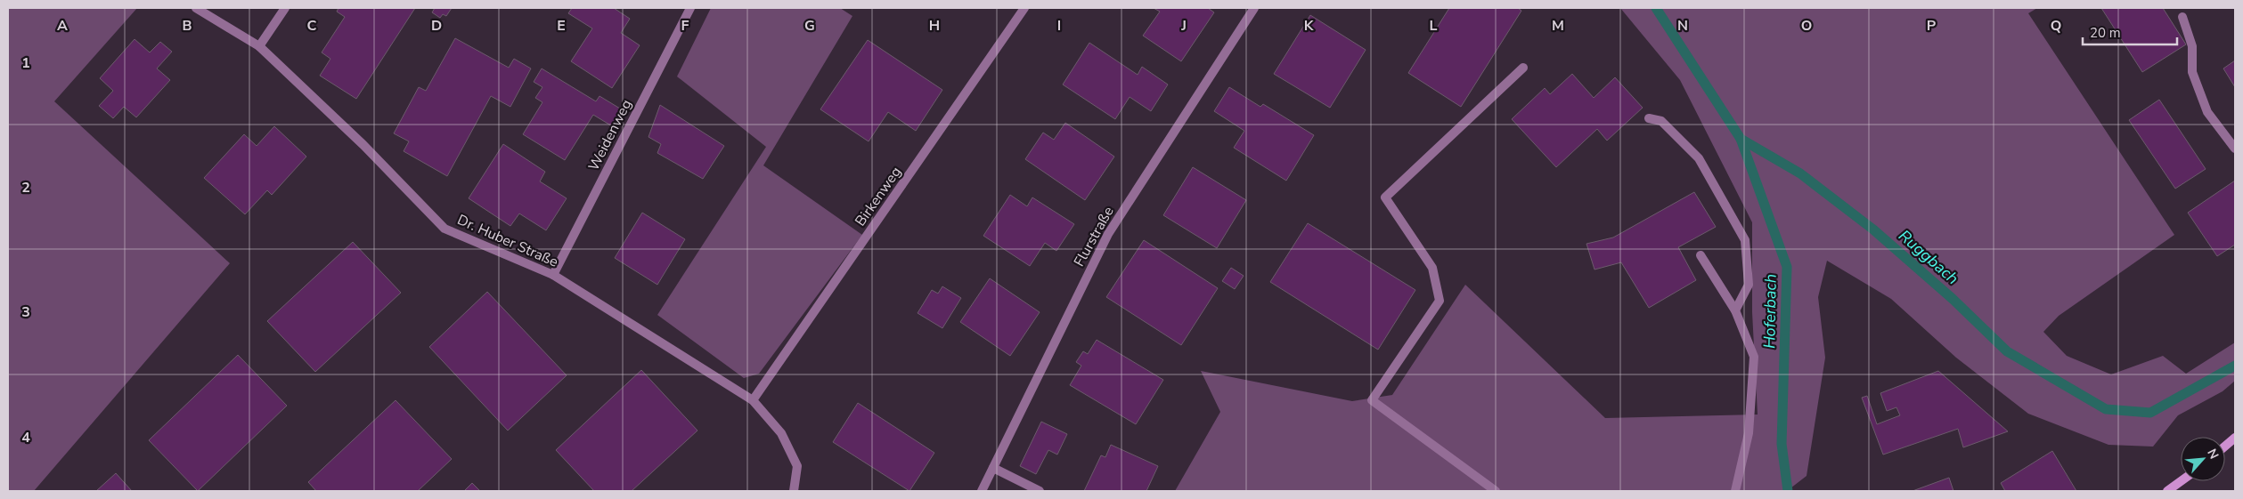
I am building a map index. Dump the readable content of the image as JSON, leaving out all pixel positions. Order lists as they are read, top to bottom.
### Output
{
  "streets": {
    "street": [
      "Weidenweg",
      "Birkenweg",
      "Flurstraße",
      "Dr. Huber Straße"
    ]
  },
  "crossings": [
    ["Weidenweg", "Dr. Huber Straße"],
    ["Birkenweg", "Dr. Huber Straße"]
  ],
  "water": ["Ruggbach", "Hoferbach"],
  "scale_bar": "20 m",
  "north": "top right",
  "grid": {
    "columns": [
      "A",
      "B",
      "C",
      "D",
      "E",
      "F",
      "G",
      "H",
      "I",
      "J",
      "K",
      "L",
      "M",
      "N",
      "O",
      "P",
      "Q"
    ],
    "rows": [
      "1",
      "2",
      "3",
      "4"
    ]
  }
}
